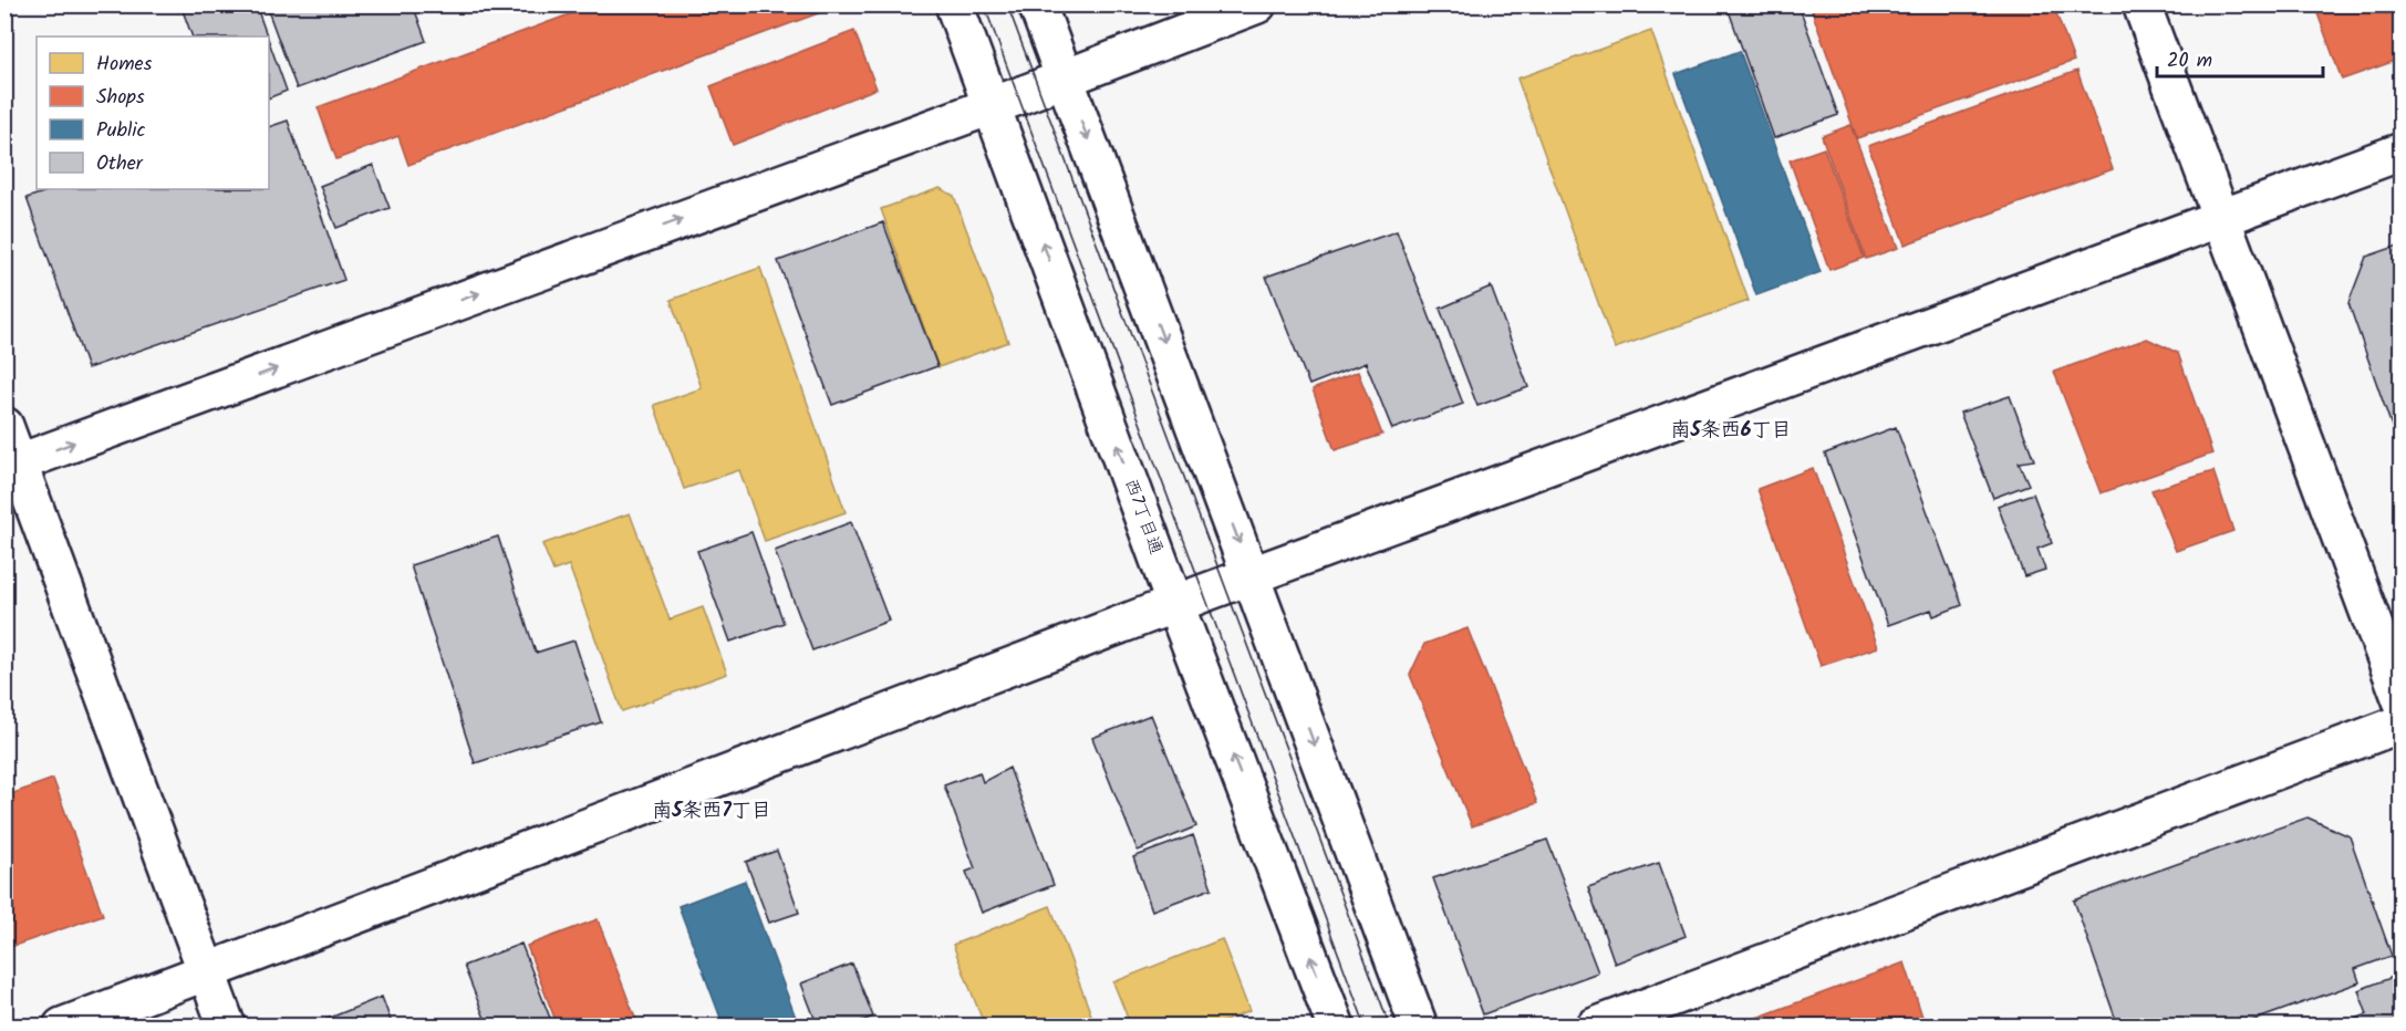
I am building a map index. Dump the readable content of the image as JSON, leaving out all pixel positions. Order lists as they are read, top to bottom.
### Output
{
  "streets": {
    "street": ["西7丁目通"]
  },
  "districts": ["南5条西6丁目", "南5条西7丁目"],
  "legend": [
    "Homes",
    "Shops",
    "Public",
    "Other"
  ],
  "scale_bar": "20 m"
}
